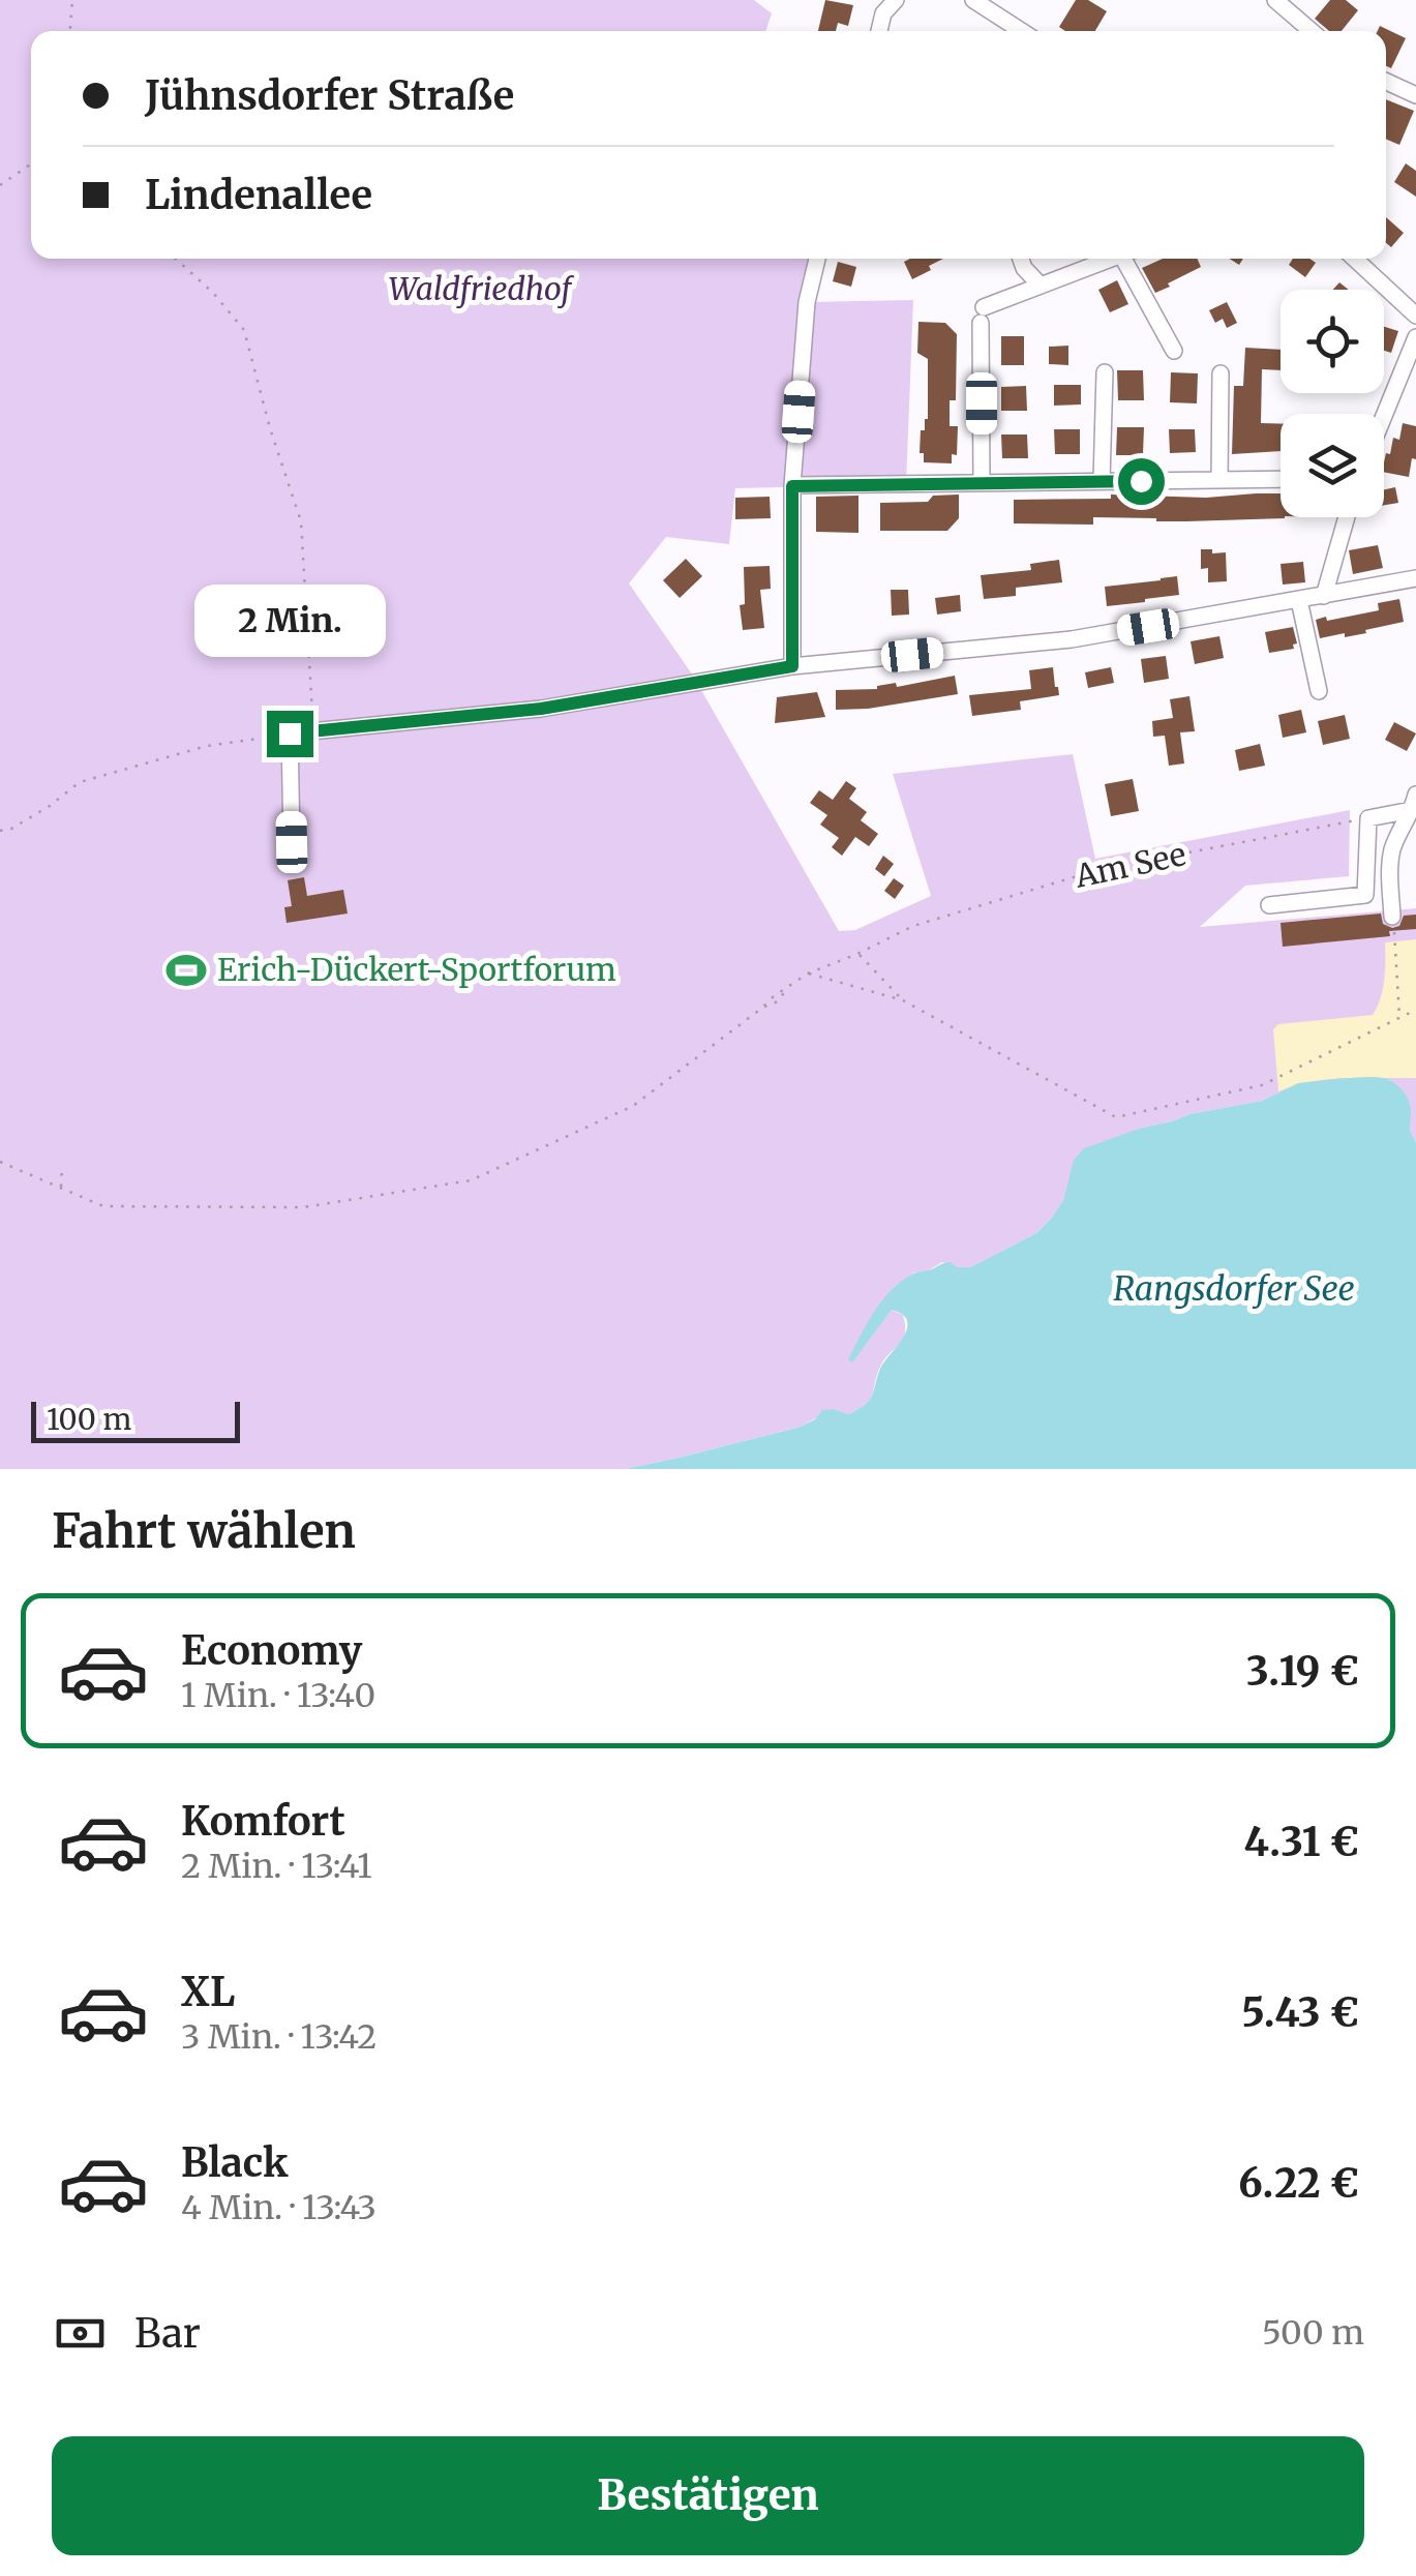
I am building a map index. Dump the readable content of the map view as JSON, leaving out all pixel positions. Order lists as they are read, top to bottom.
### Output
{
  "streets": {
    "path": ["Am See"]
  },
  "water": ["Rangsdorfer See"],
  "parks": ["Waldfriedhof"],
  "places": {
    "sports": ["Erich-Dückert-Sportforum"]
  },
  "scale_bar": "100 m",
  "page": {
    "banner": ["Jühnsdorfer Straße", "Lindenallee"],
    "bubble": "2 Min.",
    "scale": "100 m",
    "heading": "Fahrt wählen",
    "list": [
      {
        "name": "Economy",
        "note": "1 Min. · 13:40",
        "value": "3.19 €"
      },
      {
        "name": "Komfort",
        "note": "2 Min. · 13:41",
        "value": "4.31 €"
      },
      {
        "name": "XL",
        "note": "3 Min. · 13:42",
        "value": "5.43 €"
      },
      {
        "name": "Black",
        "note": "4 Min. · 13:43",
        "value": "6.22 €"
      }
    ],
    "pay": ["Bar", "500 m"],
    "buttons": "Bestätigen"
  }
}
